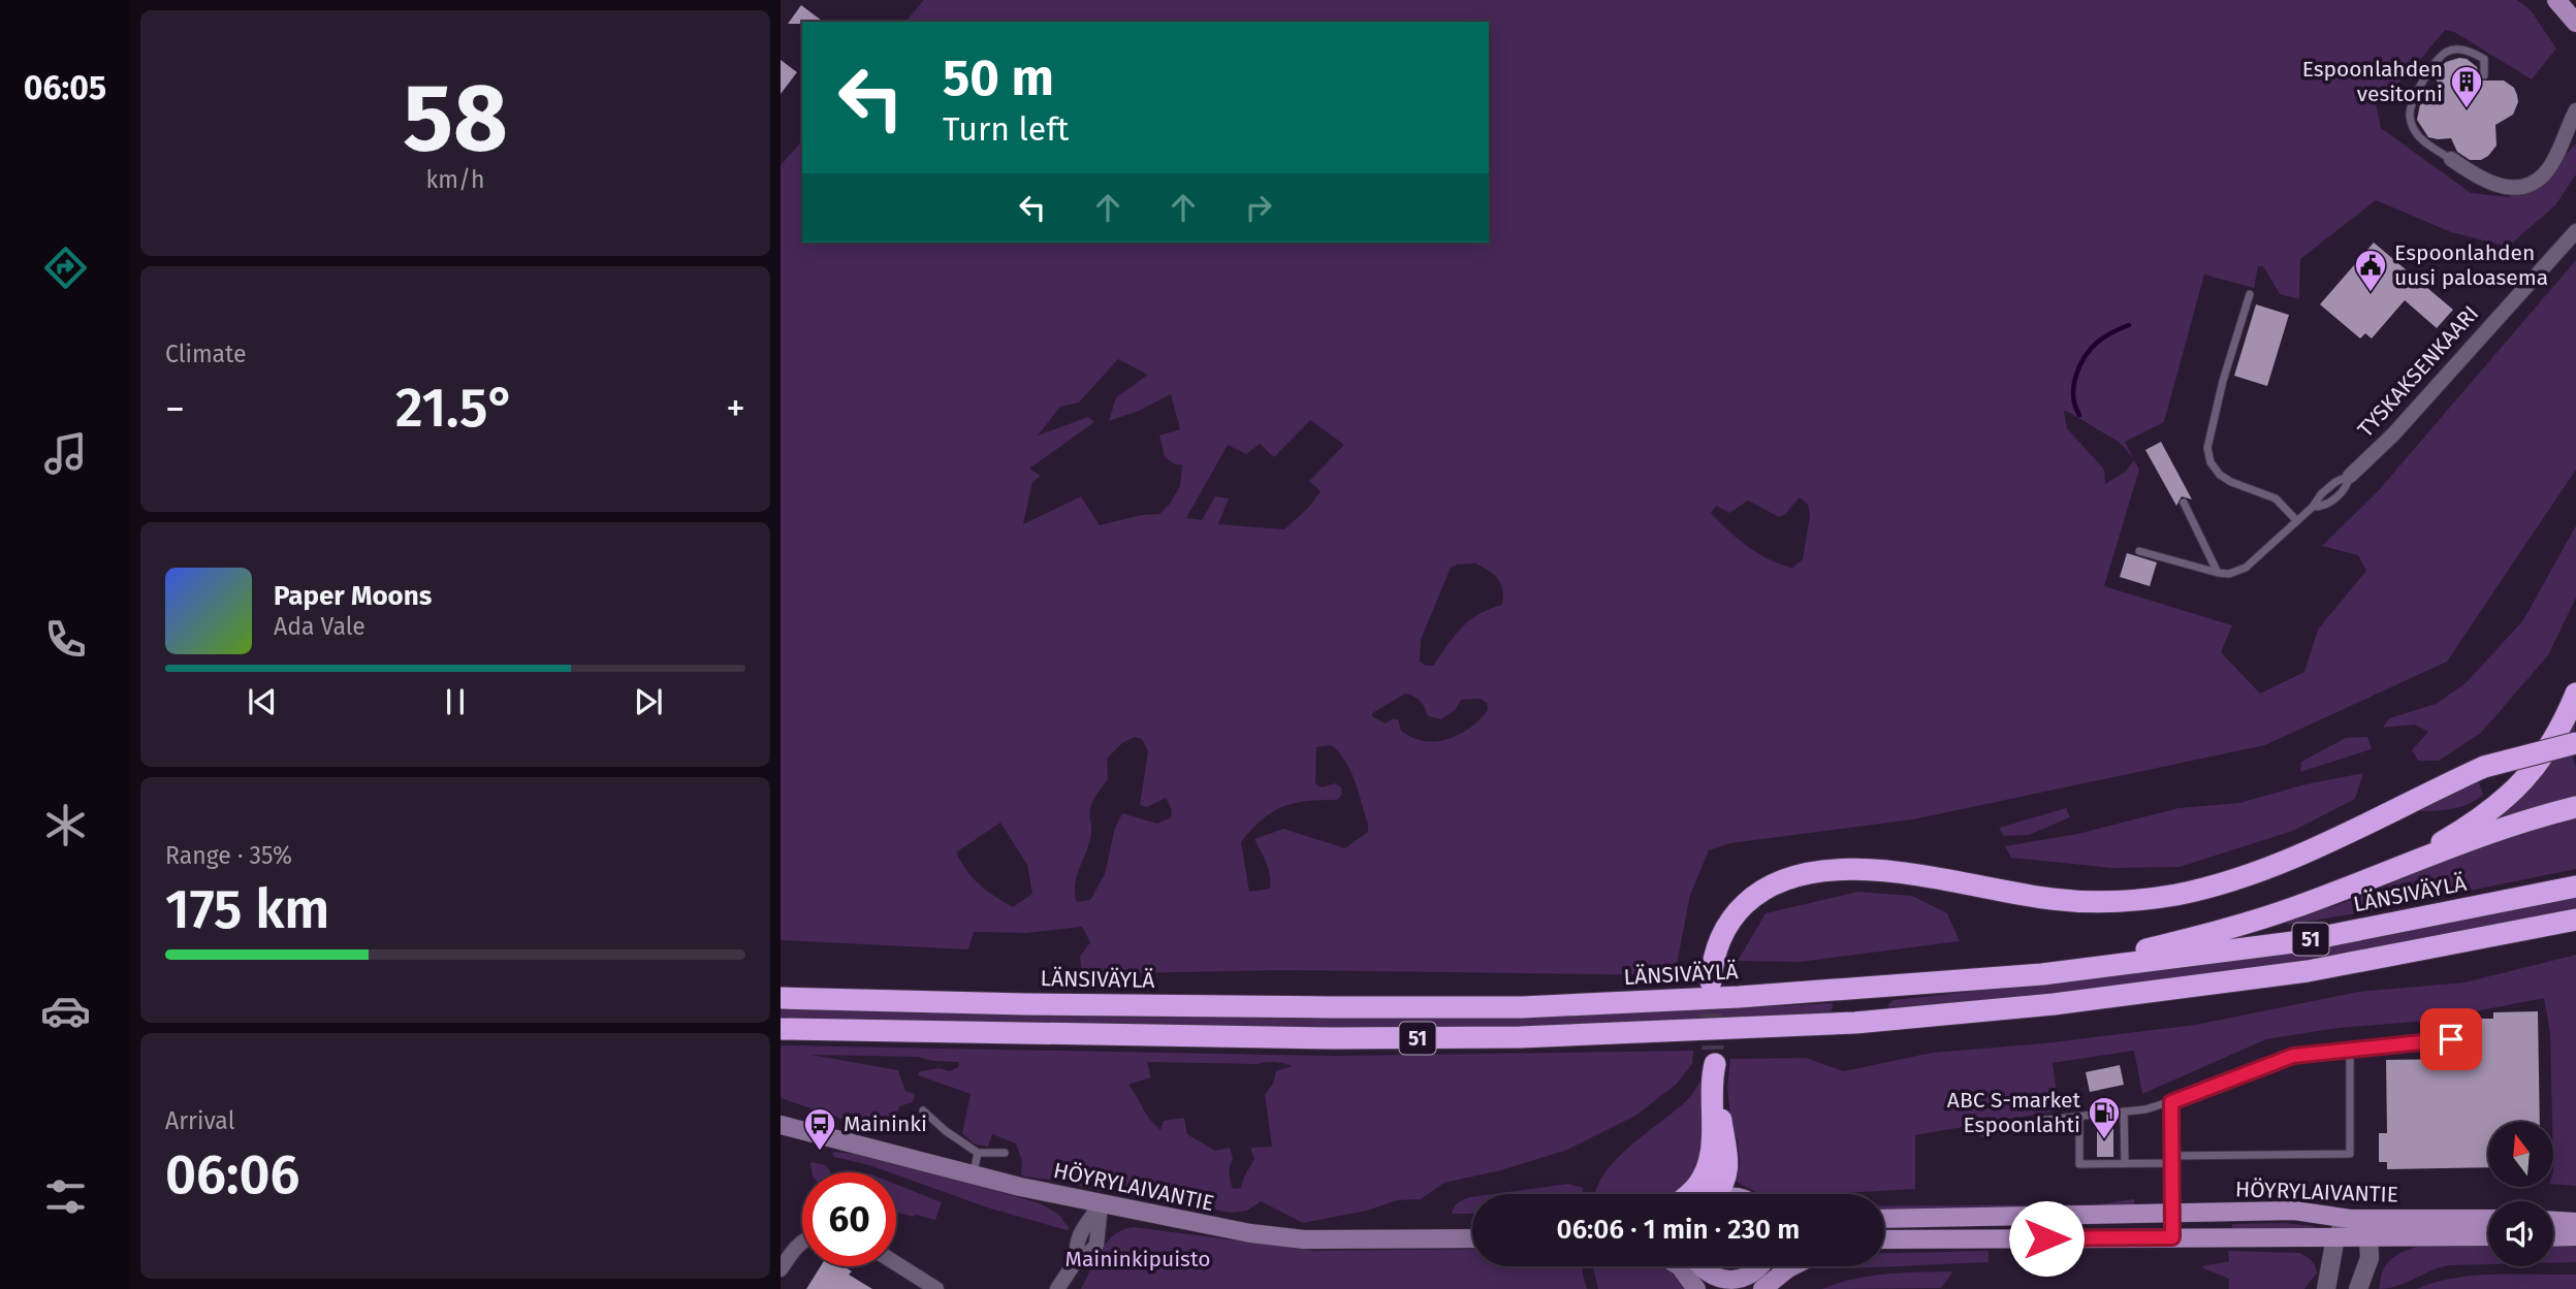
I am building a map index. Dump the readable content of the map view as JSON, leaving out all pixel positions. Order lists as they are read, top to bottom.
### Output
{
  "streets": {
    "highway": ["LÄNSIVÄYLÄ", "51"],
    "main road": ["HÖYRYLAIVANTIE"],
    "street": ["TYSKAKSENKAARI"]
  },
  "parks": ["Maininkipuisto"],
  "places": {
    "building": ["Espoonlahden vesitorni"],
    "public building": ["Espoonlahden uusi paloasema"],
    "fuel station": ["ABC S-market Espoonlahti"],
    "bus stop": ["Maininki"]
  },
  "north": "top",
  "page": {
    "tabs": "06:05",
    "tile": [
      ["58", "km/h"],
      "Climate",
      ["Range · 35%", "175 km"],
      ["Arrival", "06:06"]
    ],
    "turn": ["50 m", "Turn left"],
    "heat": ["−", "21.5°", "+"],
    "song": ["Paper Moons", "Ada Vale"],
    "limit": "60",
    "trip": "06:06 · 1 min · 230 m"
  }
}
